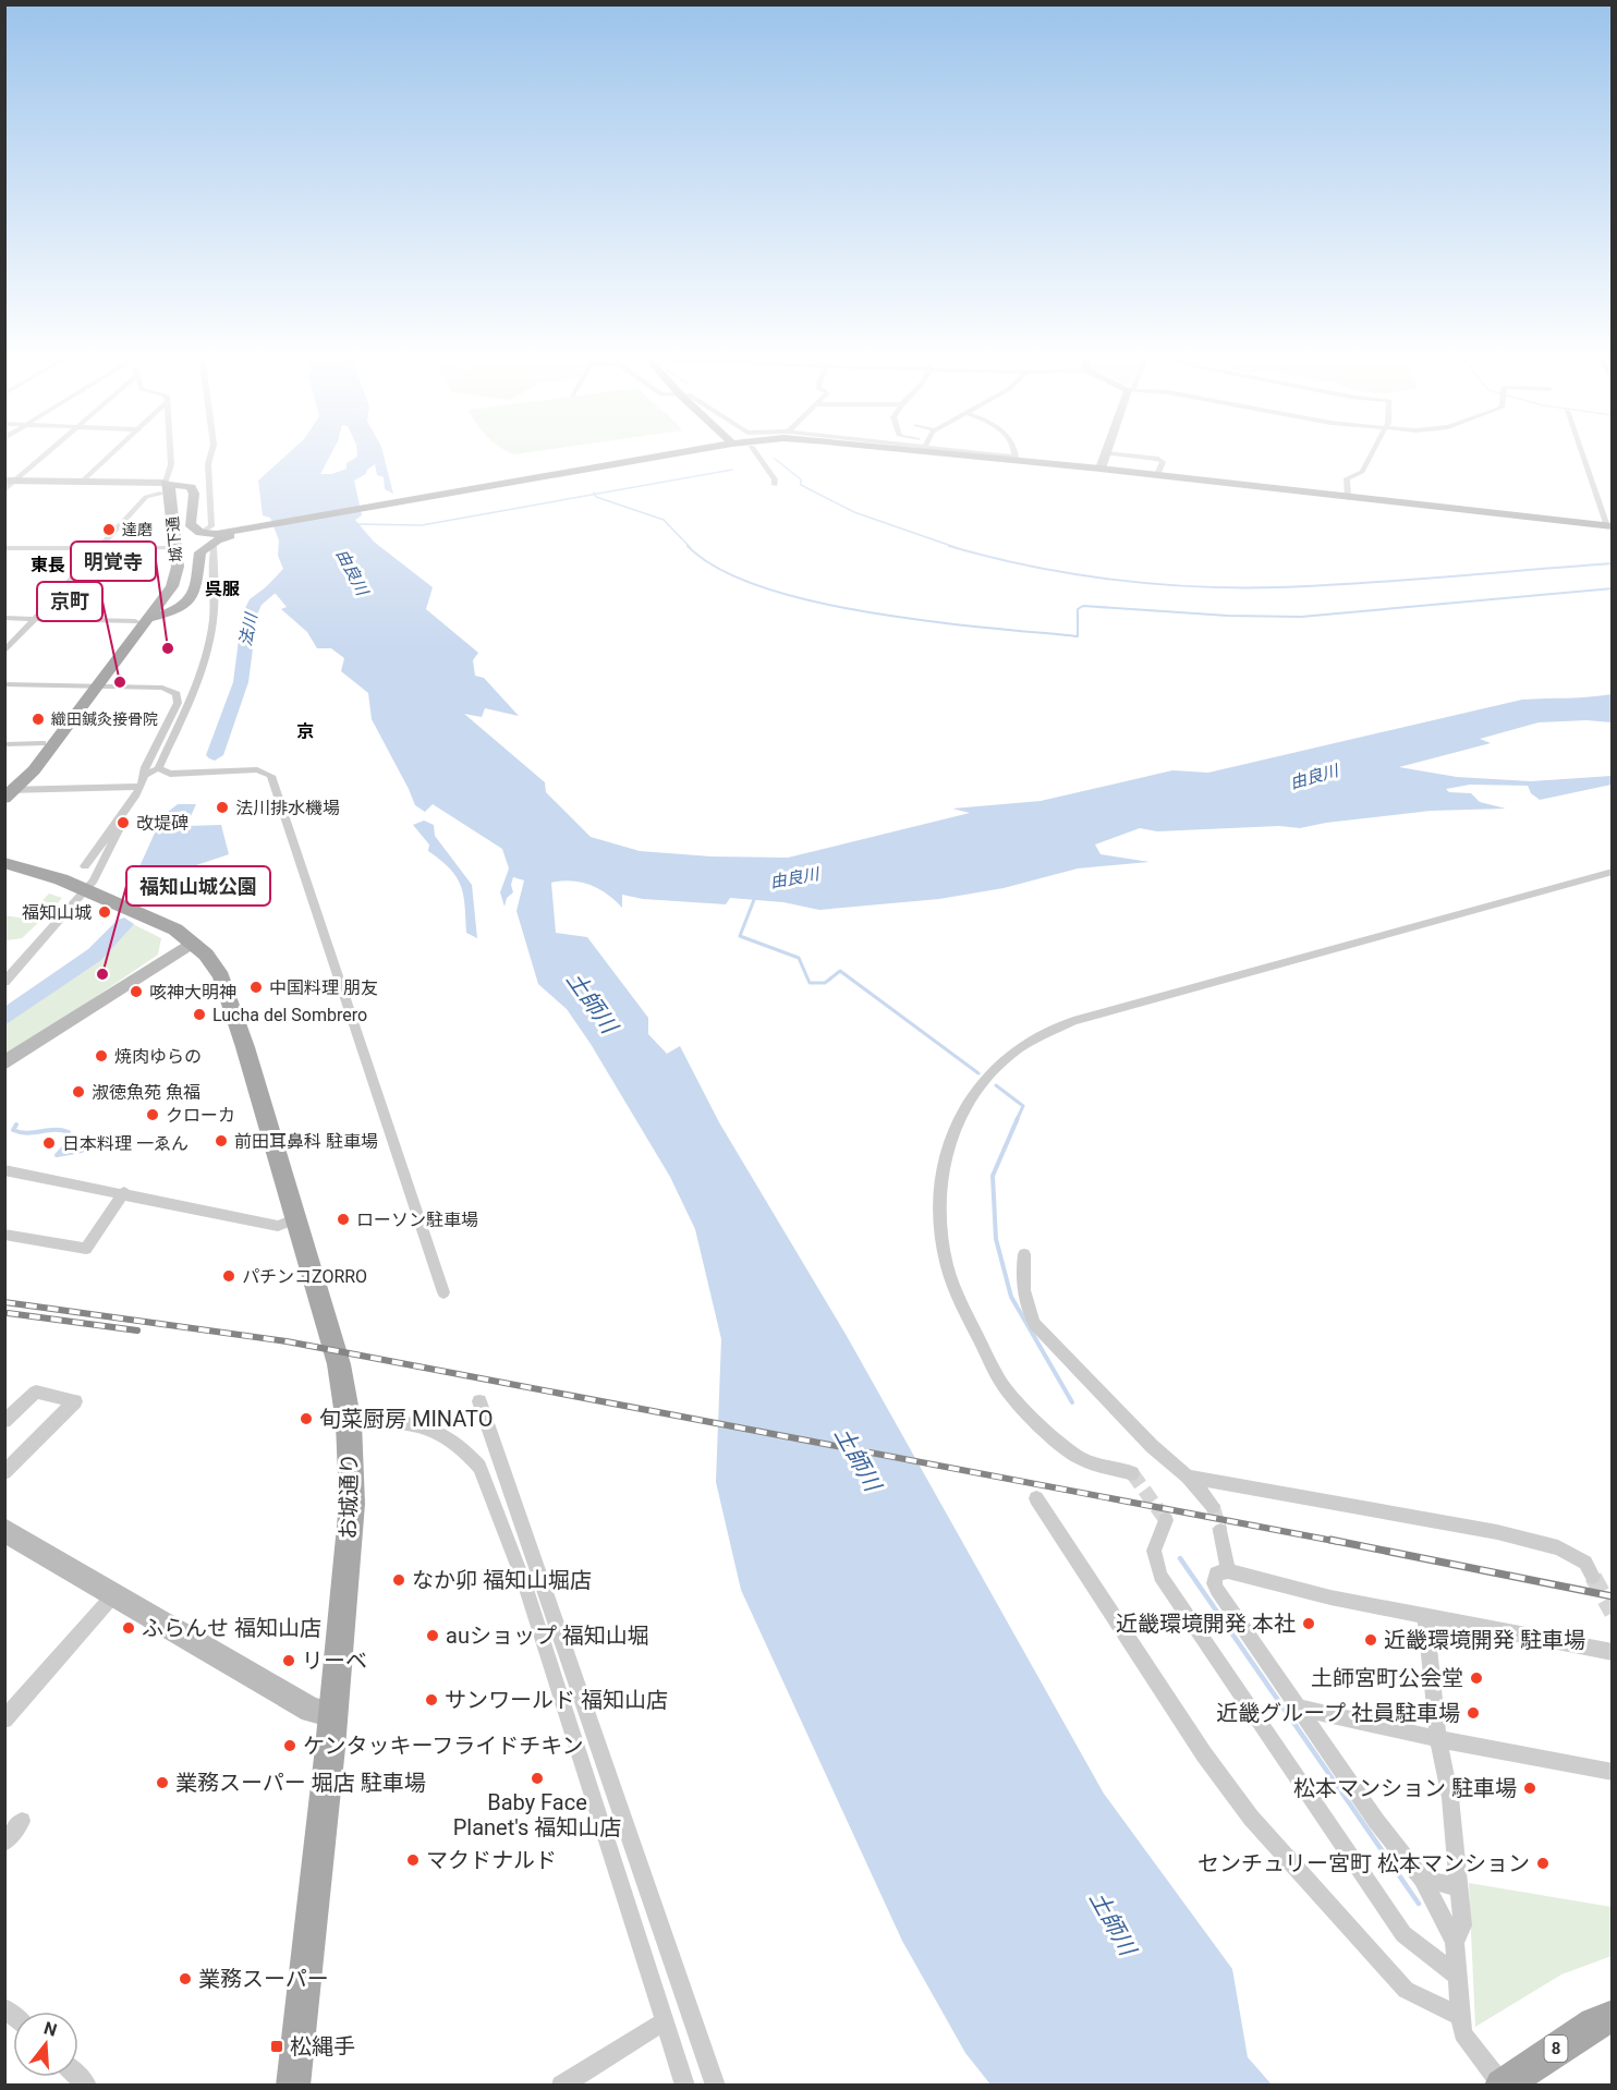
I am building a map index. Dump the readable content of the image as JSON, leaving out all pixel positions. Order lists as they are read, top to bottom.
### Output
{
  "streets": {
    "main road": ["城下通", "お城通り", "8"]
  },
  "districts": ["東長", "呉服", "京"],
  "water": ["由良川", "法川", "土師川"],
  "places": {
    "other": [
      "達磨",
      "明覚寺",
      "京町",
      "織田鍼灸接骨院",
      "法川排水機場",
      "改堤碑",
      "福知山城",
      "福知山城公園",
      "中国料理 朋友",
      "咳神大明神",
      "Lucha del Sombrero",
      "焼肉ゆらの",
      "淑徳魚苑 魚福",
      "クローカ",
      "前田耳鼻科 駐車場",
      "日本料理 一ゑん",
      "ローソン駐車場",
      "パチンコZORRO",
      "旬菜厨房 MINATO",
      "なか卯 福知山堀店",
      "近畿環境開発 本社",
      "ふらんせ 福知山店",
      "auショップ 福知山堀",
      "近畿環境開発 駐車場",
      "リーベ",
      "土師宮町公会堂",
      "サンワールド 福知山店",
      "近畿グループ 社員駐車場",
      "ケンタッキーフライドチキン",
      "Baby Face Planet's 福知山店",
      "業務スーパー 堀店 駐車場",
      "松本マンション 駐車場",
      "マクドナルド",
      "センチュリー宮町 松本マンション",
      "業務スーパー"
    ],
    "transit": ["松縄手"]
  },
  "north": "top"
}
